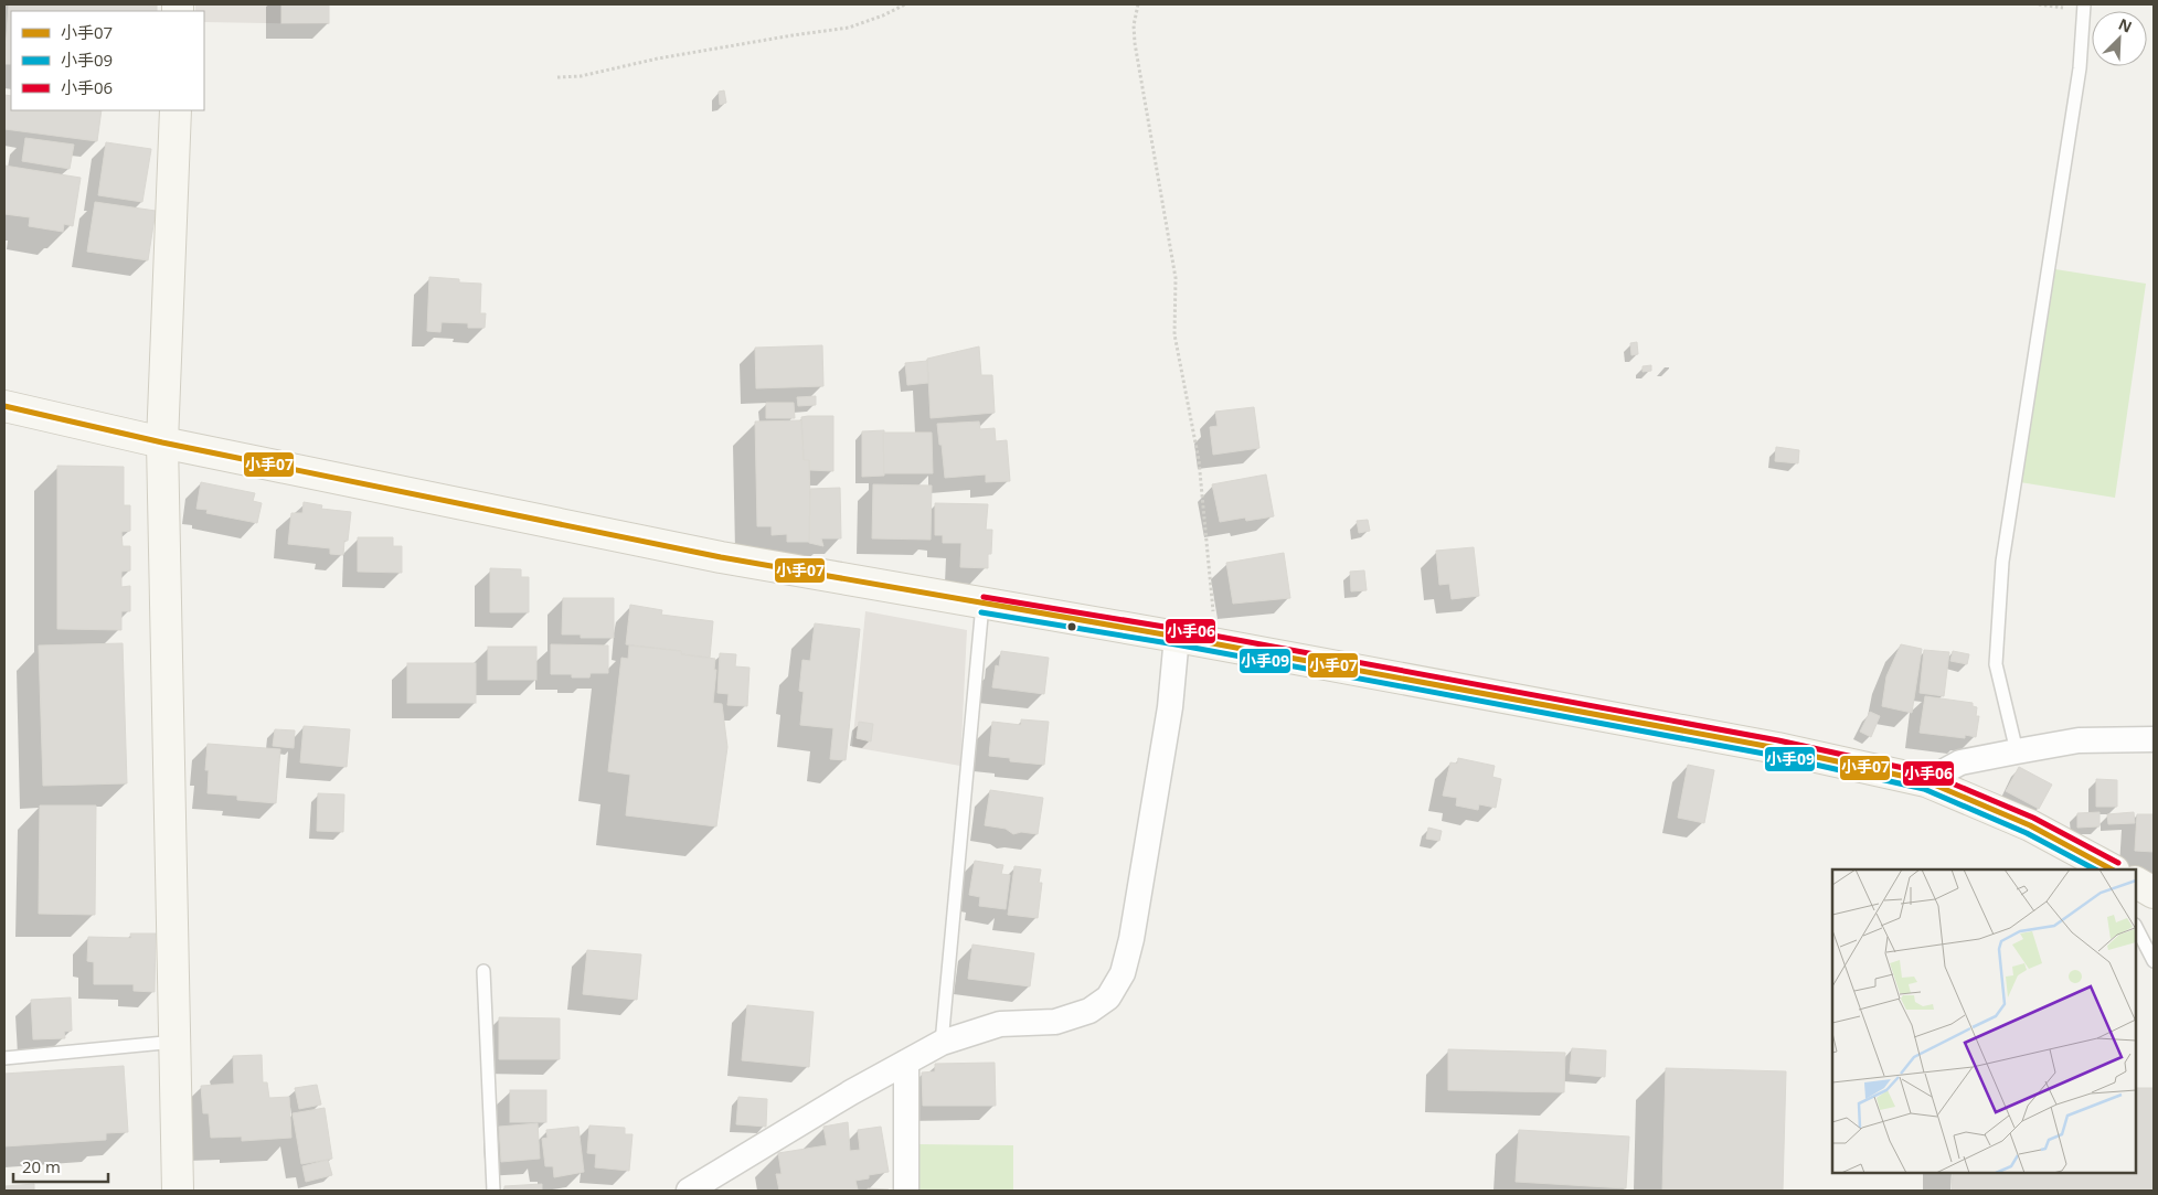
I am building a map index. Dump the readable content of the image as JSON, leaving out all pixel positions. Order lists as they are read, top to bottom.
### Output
{
  "lines": ["transit line 小手07", "transit line 小手06", "transit line 小手09"],
  "legend": ["小手07", "小手09", "小手06"],
  "scale_bar": "20 m",
  "north": "top right"
}
